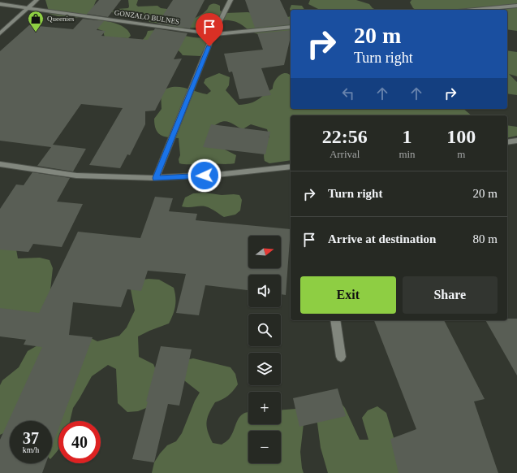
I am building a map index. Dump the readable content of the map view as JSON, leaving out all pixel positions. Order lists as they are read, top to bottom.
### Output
{
  "streets": {
    "street": ["GONZALO BULNES"]
  },
  "places": {
    "shop": ["Queenies"]
  },
  "north": "right",
  "page": {
    "turn": ["20 m", "Turn right"],
    "eta": [
      "22:56",
      "Arrival",
      "1",
      "min",
      "100",
      "m"
    ],
    "list": [
      {
        "name": "Turn right",
        "value": "20 m"
      },
      {
        "name": "Arrive at destination",
        "value": "80 m"
      }
    ],
    "map_buttons": ["+", "−"],
    "buttons": ["Exit", "Share"],
    "speed": "37 km/h",
    "limit": "40"
  }
}
